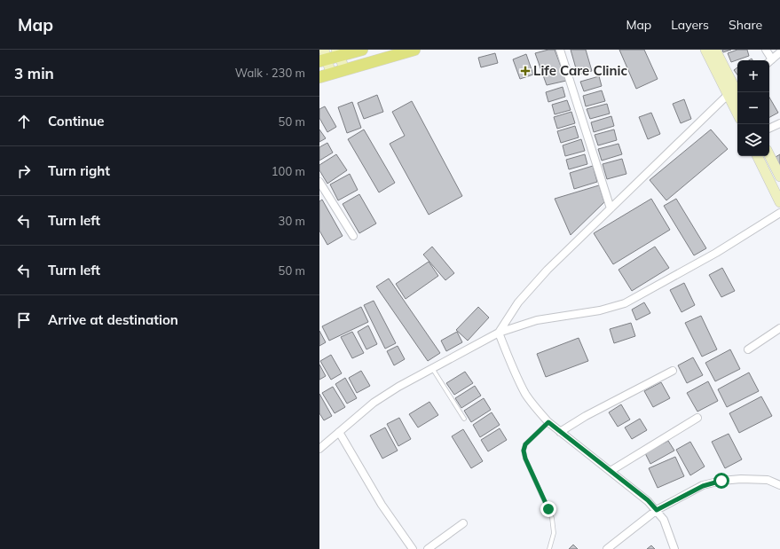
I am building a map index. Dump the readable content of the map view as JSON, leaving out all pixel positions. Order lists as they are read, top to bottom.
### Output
{
  "places": {
    "health": ["Life Care Clinic"]
  },
  "page": {
    "header": "Map",
    "nav": ["Map", "Layers", "Share"],
    "heading": ["3 min", "Walk · 230 m"],
    "map_buttons": ["+", "−"],
    "list": [
      ["Continue", "50 m"],
      ["Turn right", "100 m"],
      ["Turn left", "30 m"],
      ["Turn left", "50 m"],
      "Arrive at destination"
    ]
  }
}
